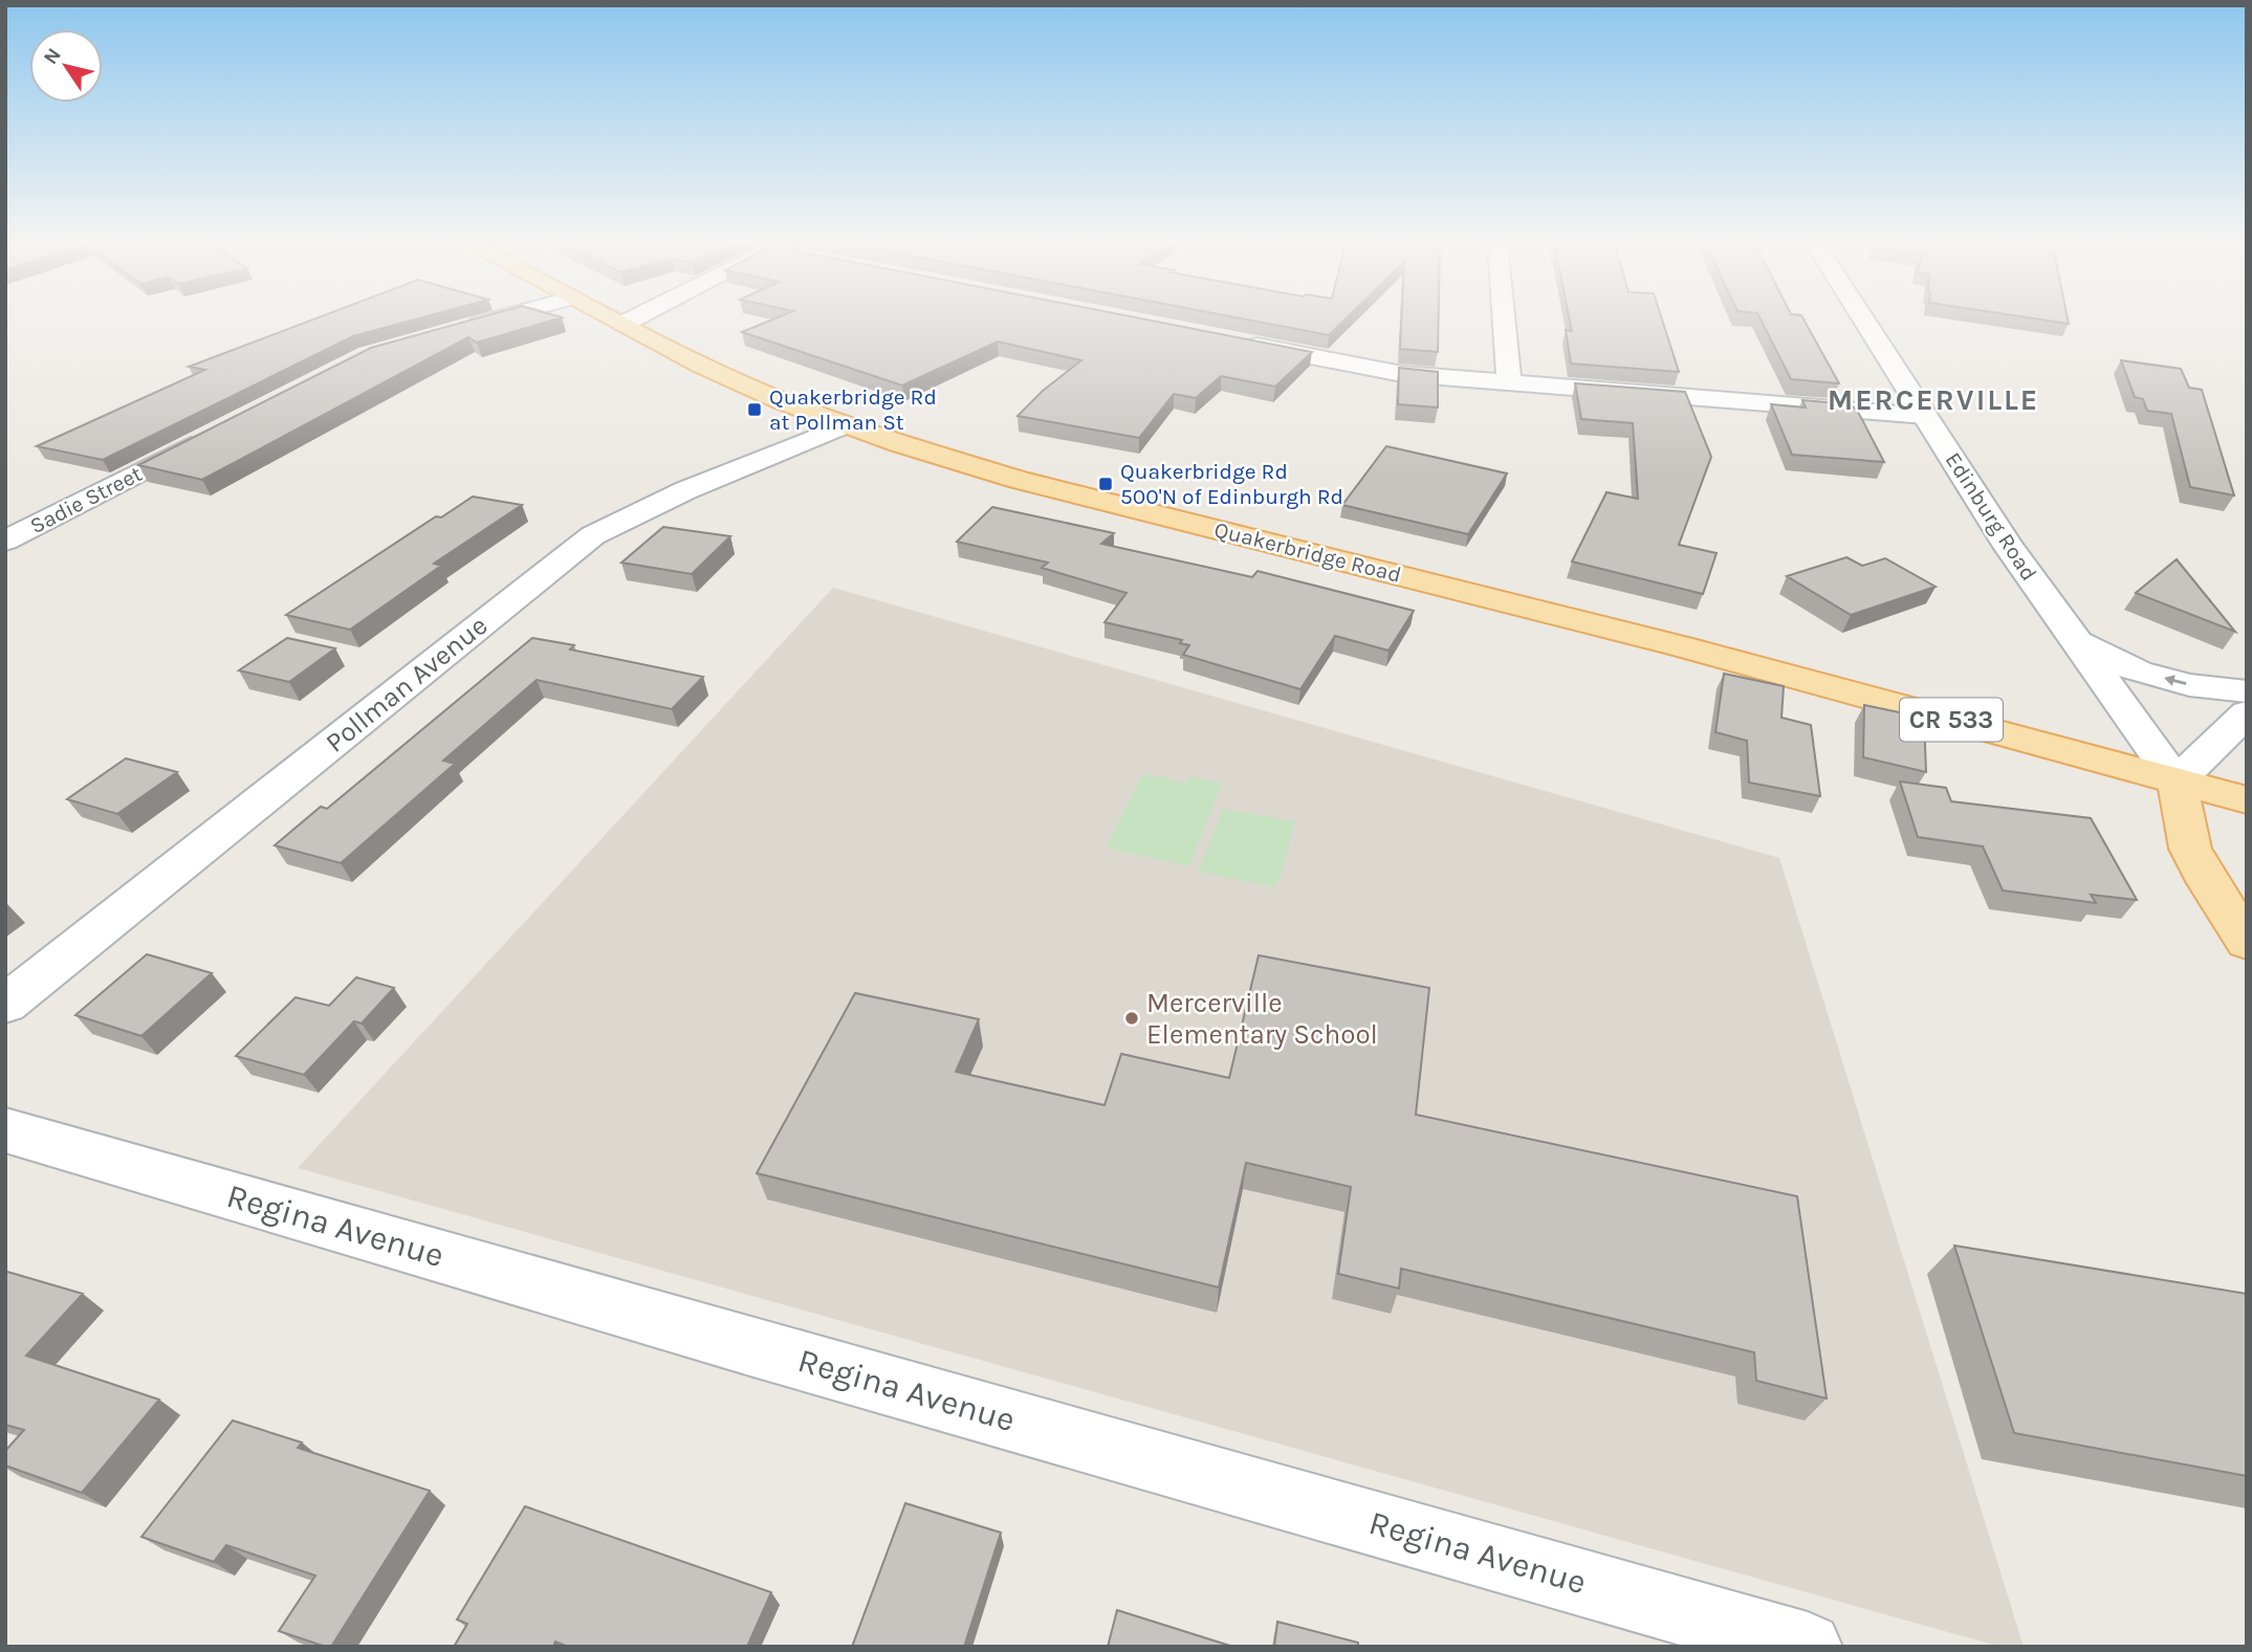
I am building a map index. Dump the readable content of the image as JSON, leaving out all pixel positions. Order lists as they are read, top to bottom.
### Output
{
  "streets": {
    "main road": ["Quakerbridge Road", "CR 533"],
    "street": [
      "Sadie Street",
      "Edinburg Road",
      "Pollman Avenue",
      "Regina Avenue"
    ]
  },
  "crossings": [
    ["Edinburg Road", "Quakerbridge Road"],
    ["Edinburg Road", "CR 533"],
    ["Quakerbridge Road", "Pollman Avenue"],
    ["Quakerbridge Road", "CR 533"]
  ],
  "districts": ["MERCERVILLE"],
  "places": {
    "transit": ["Quakerbridge Rd at Pollman St", "Quakerbridge Rd 500'N of Edinburgh Rd"],
    "other": ["Mercerville Elementary School"]
  },
  "north": "top left"
}
